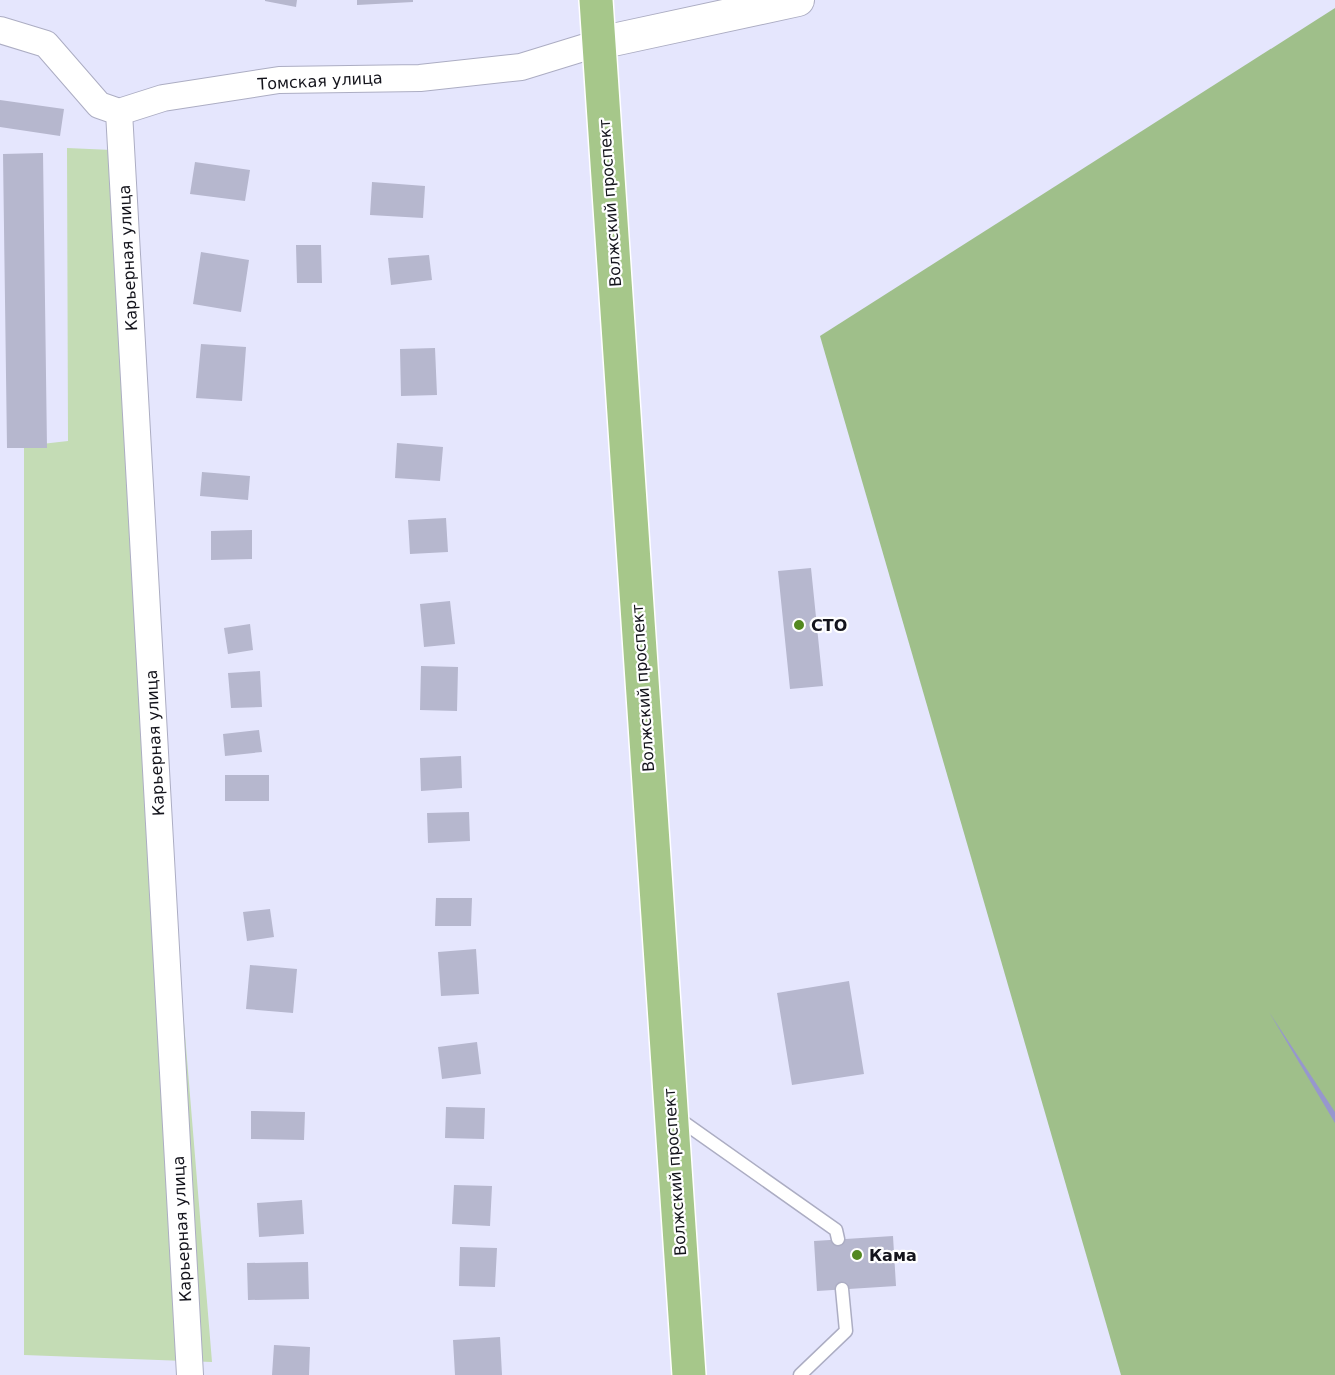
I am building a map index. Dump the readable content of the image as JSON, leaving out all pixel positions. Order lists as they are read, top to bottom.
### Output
{
  "streets": {
    "main road": ["Волжский проспект"],
    "street": ["Томская улица", "Карьерная улица"]
  },
  "crossings": [
    ["Томская улица", "Волжский проспект"],
    ["Томская улица", "Карьерная улица"]
  ],
  "places": ["СТО", "Кама"]
}
